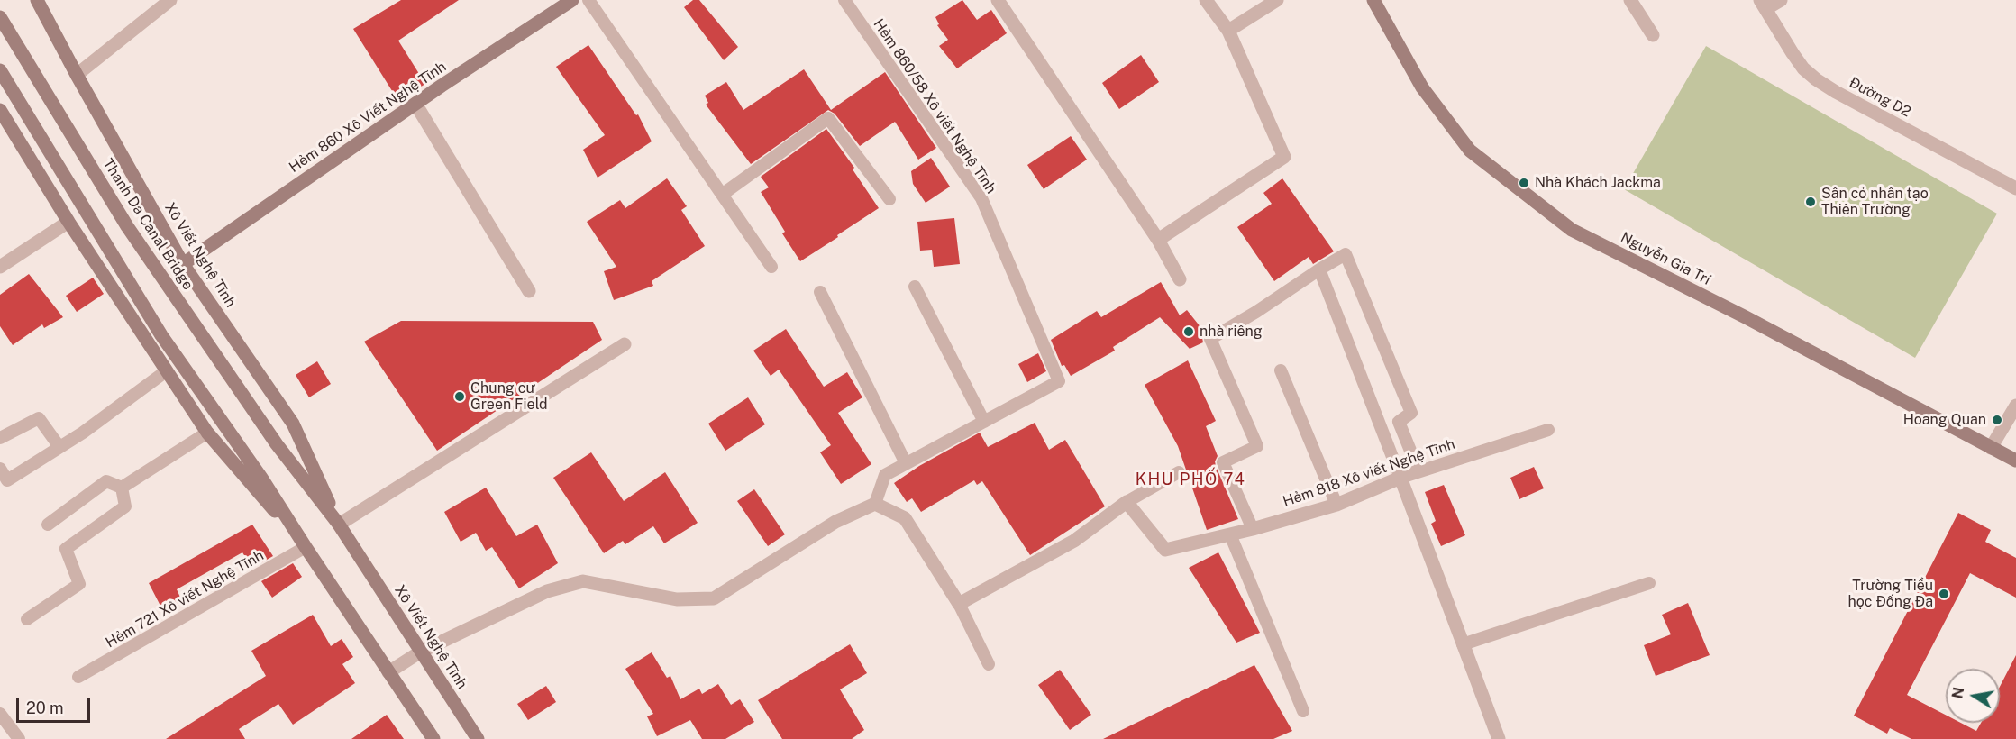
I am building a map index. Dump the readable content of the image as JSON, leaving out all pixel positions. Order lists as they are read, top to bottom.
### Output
{
  "streets": {
    "street": [
      "Đường D2",
      "Hẻm 860 Xô Viết Nghệ Tĩnh",
      "Thanh Da Canal Bridge",
      "Xô Viết Nghệ Tĩnh",
      "Nguyễn Gia Trí",
      "Hẻm 818 Xô viết Nghệ Tĩnh"
    ],
    "lane": ["Hẻm 860/58 Xô viết Nghệ Tĩnh", "Hẻm 721 Xô viết Nghệ Tĩnh"]
  },
  "crossings": [
    ["Hẻm 860 Xô Viết Nghệ Tĩnh", "Xô Viết Nghệ Tĩnh"],
    ["Thanh Da Canal Bridge", "Xô Viết Nghệ Tĩnh"]
  ],
  "districts": ["KHU PHỐ 74"],
  "places": [
    "Nhà Khách Jackma",
    "Sân cỏ nhân tạo Thiên Trường",
    "nhà riêng",
    "Chung cư Green Field",
    "Hoang Quan",
    "Trường Tiểu học Đống Đa"
  ],
  "scale_bar": "20 m",
  "north": "left"
}
